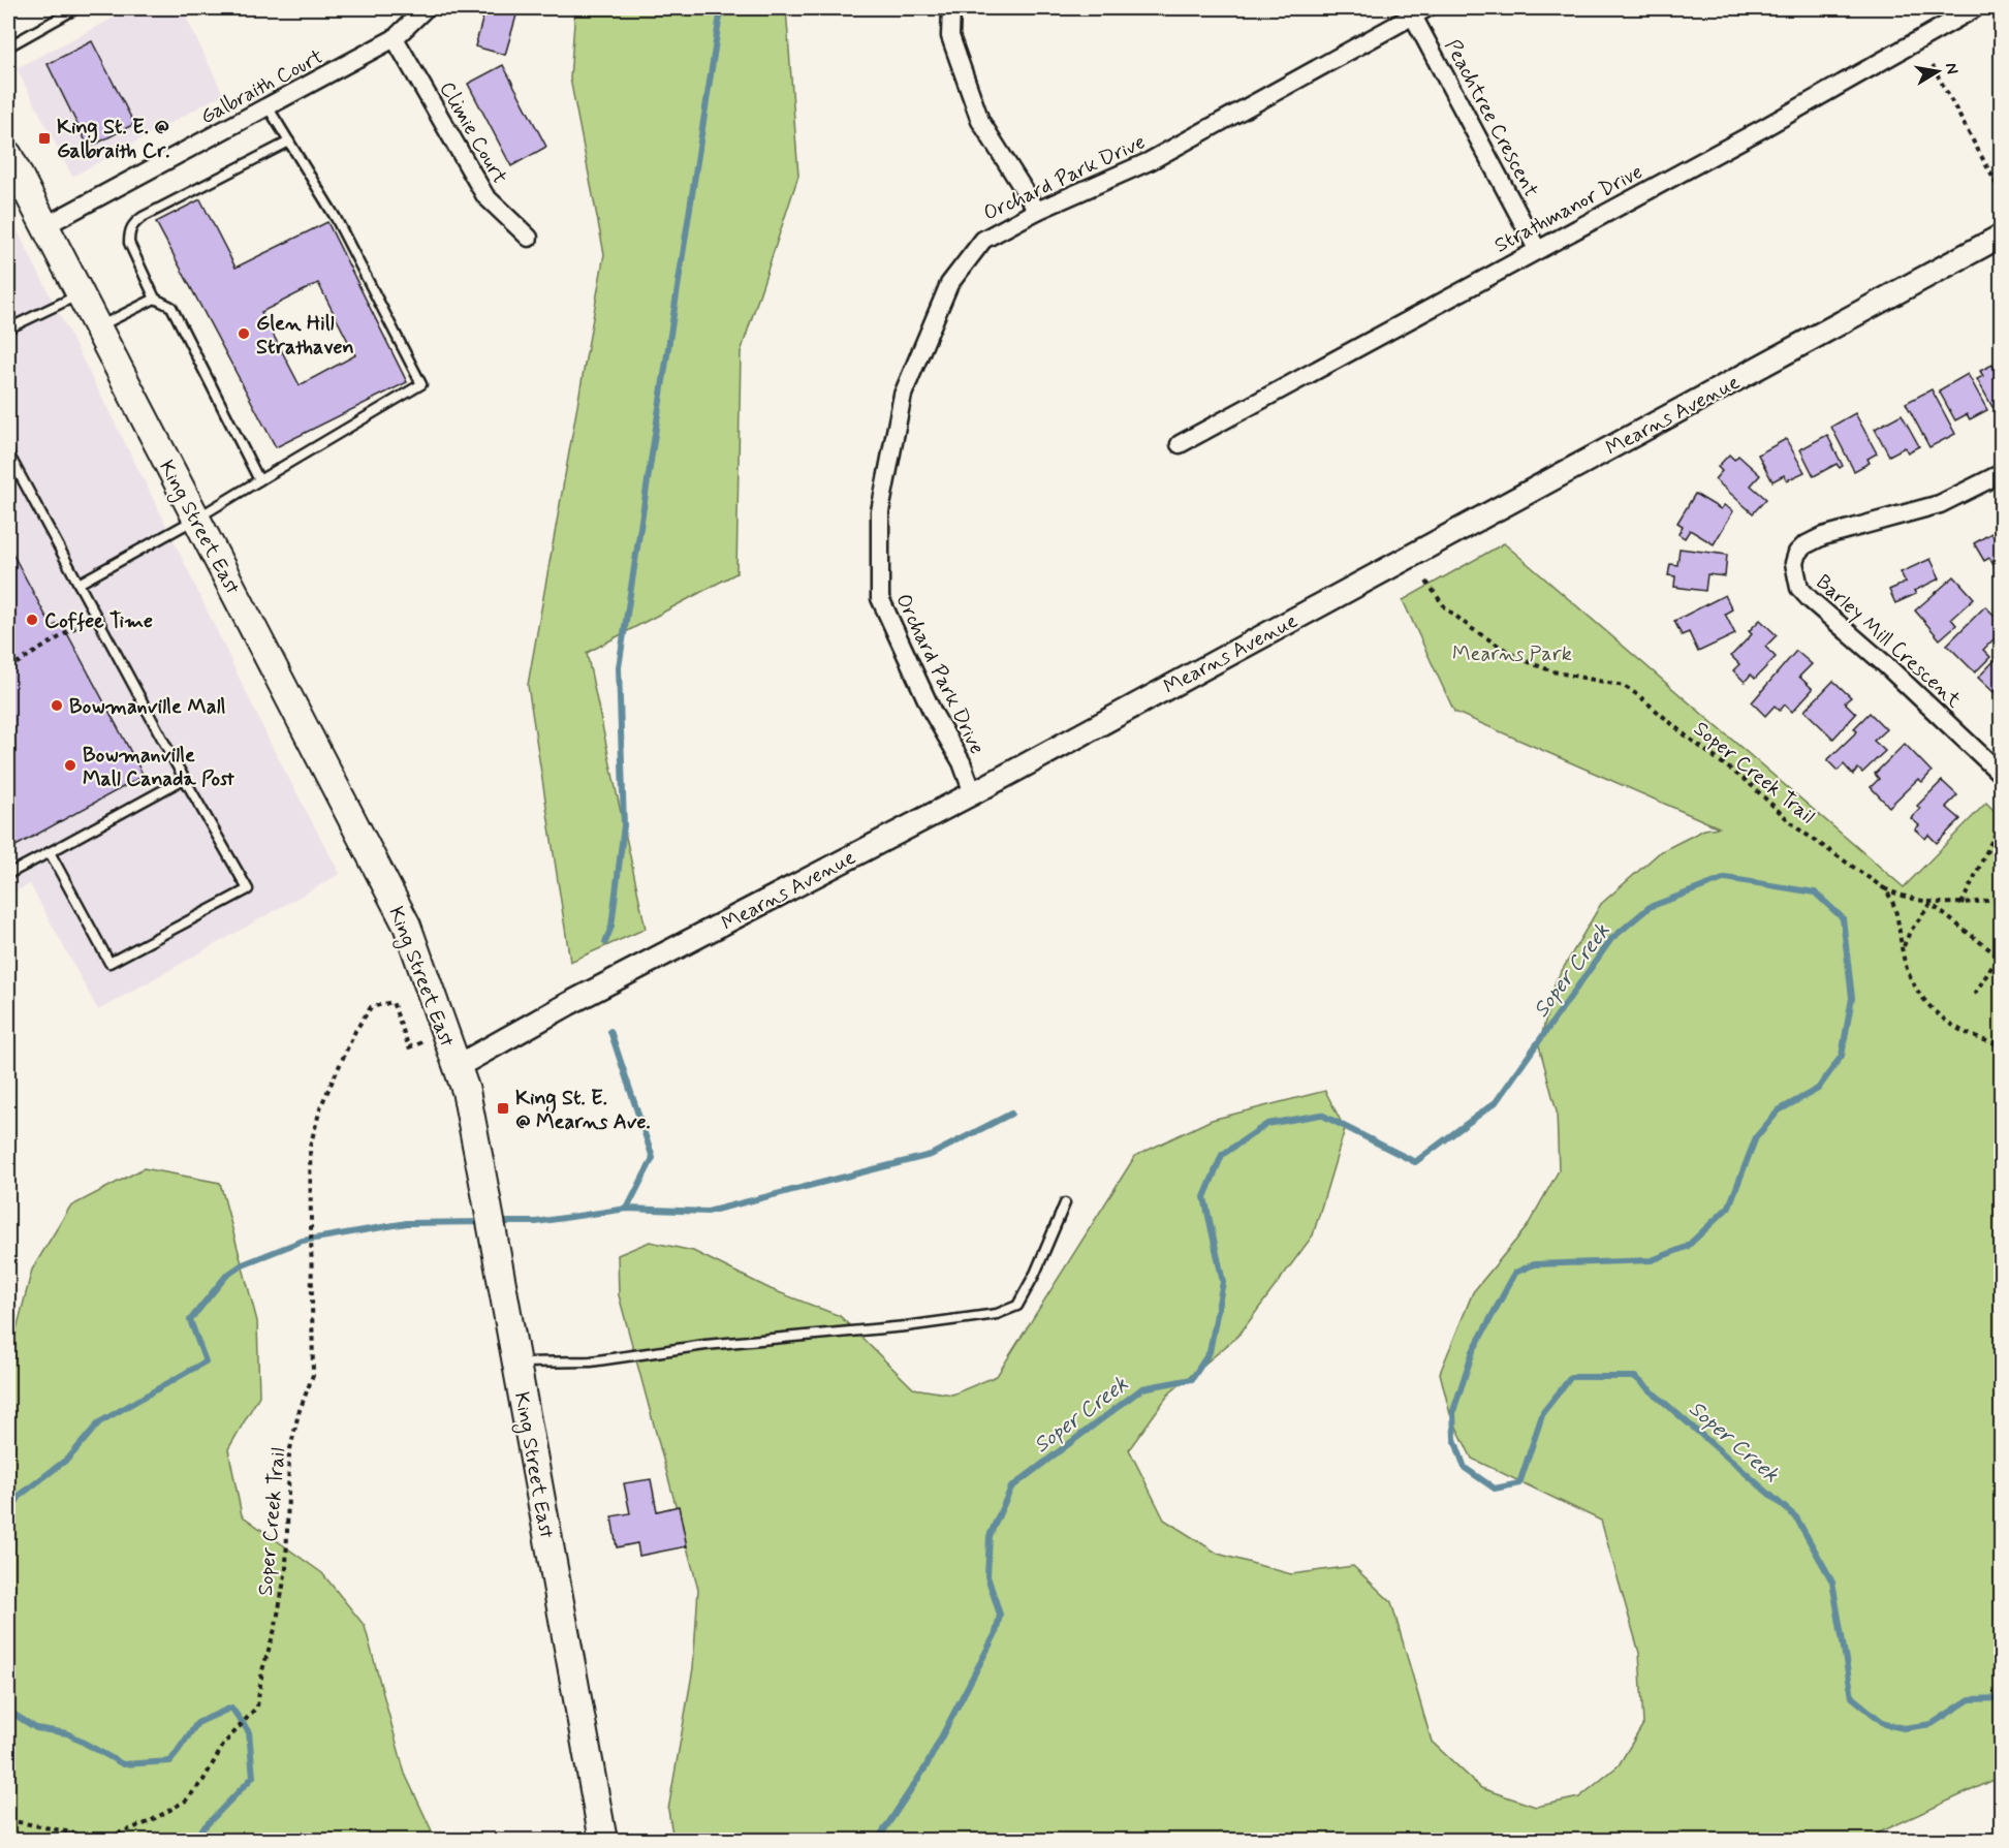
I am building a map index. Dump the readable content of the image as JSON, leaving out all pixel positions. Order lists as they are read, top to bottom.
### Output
{
  "streets": {
    "main road": ["King Street East"],
    "street": [
      "Galbraith Court",
      "Peachtree Crescent",
      "Climie Court",
      "Orchard Park Drive",
      "Strathmanor Drive",
      "Mearns Avenue",
      "Barley Mill Crescent"
    ],
    "path": ["Soper Creek Trail"]
  },
  "crossings": [
    ["Galbraith Court", "Climie Court"],
    ["Galbraith Court", "King Street East"],
    ["Peachtree Crescent", "Orchard Park Drive"],
    ["Peachtree Crescent", "Strathmanor Drive"],
    ["Orchard Park Drive", "Mearns Avenue"],
    ["Mearns Avenue", "King Street East"],
    ["King Street East", "Soper Creek Trail"]
  ],
  "water": ["Soper Creek"],
  "parks": ["Mearns Park"],
  "places": {
    "transit": ["King St. E. @ Galbraith Cr.", "King St. E. @ Mearns Ave."],
    "other": [
      "Glen Hill Strathaven",
      "Coffee Time",
      "Bowmanville Mall",
      "Bowmanville Mall Canada Post"
    ]
  },
  "north": "right"
}
